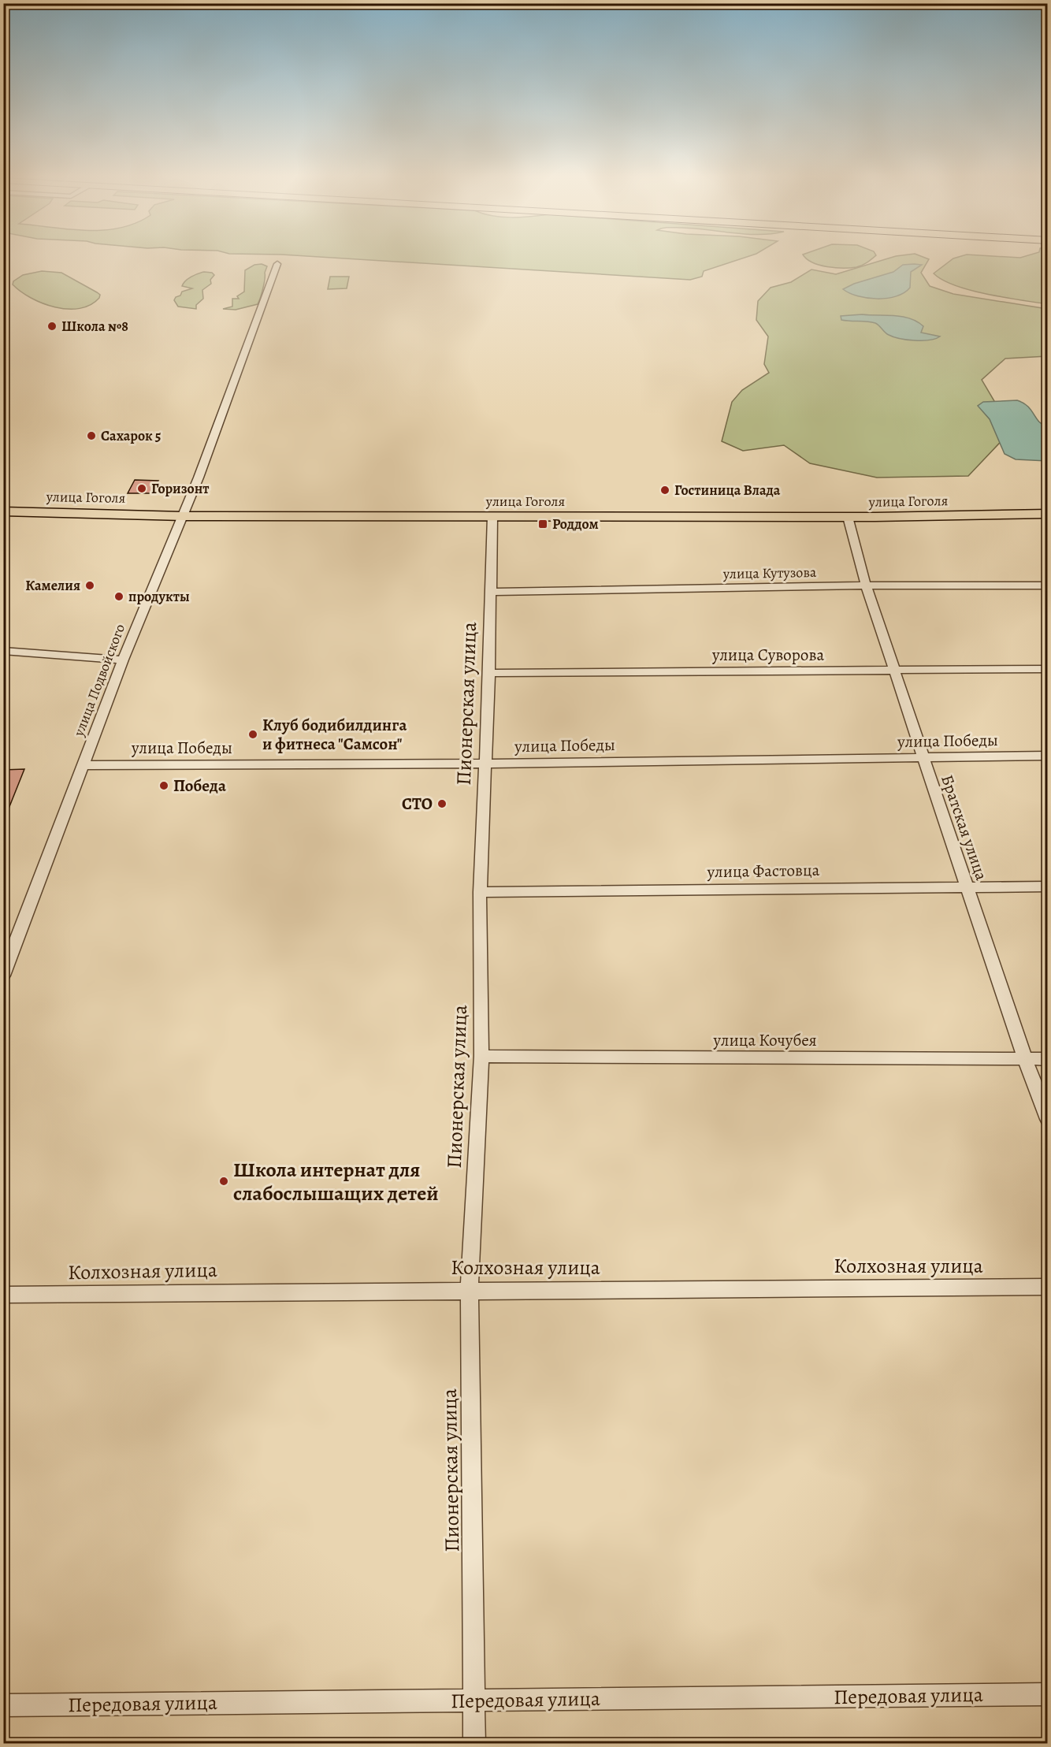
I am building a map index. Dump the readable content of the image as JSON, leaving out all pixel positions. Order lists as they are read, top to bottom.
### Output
{
  "streets": {
    "main road": ["улица Гоголя"],
    "street": [
      "улица Кутузова",
      "улица Суворова",
      "улица Подвойского",
      "Пионерская улица",
      "улица Победы",
      "Братская улица",
      "улица Фастовца",
      "улица Кочубея",
      "Колхозная улица",
      "Передовая улица"
    ]
  },
  "crossings": [
    ["улица Гоголя", "улица Подвойского"],
    ["улица Гоголя", "Пионерская улица"],
    ["улица Гоголя", "Братская улица"],
    ["улица Кутузова", "Пионерская улица"],
    ["улица Кутузова", "Братская улица"],
    ["улица Суворова", "Пионерская улица"],
    ["улица Суворова", "Братская улица"],
    ["улица Подвойского", "улица Победы"],
    ["Пионерская улица", "улица Победы"],
    ["Пионерская улица", "улица Фастовца"],
    ["Пионерская улица", "улица Кочубея"],
    ["Пионерская улица", "Колхозная улица"],
    ["Пионерская улица", "Передовая улица"],
    ["улица Победы", "Братская улица"],
    ["Братская улица", "улица Фастовца"],
    ["Братская улица", "улица Кочубея"]
  ],
  "places": {
    "other": [
      "Школа №8",
      "Сахарок 5",
      "Горизонт",
      "Гостиница Влада",
      "Камелия",
      "продукты",
      "Клуб бодибилдинга и фитнеса \"Самсон\"",
      "Победа",
      "СТО",
      "Школа интернат для слабослышащих детей"
    ],
    "transit": ["Роддом"]
  }
}
